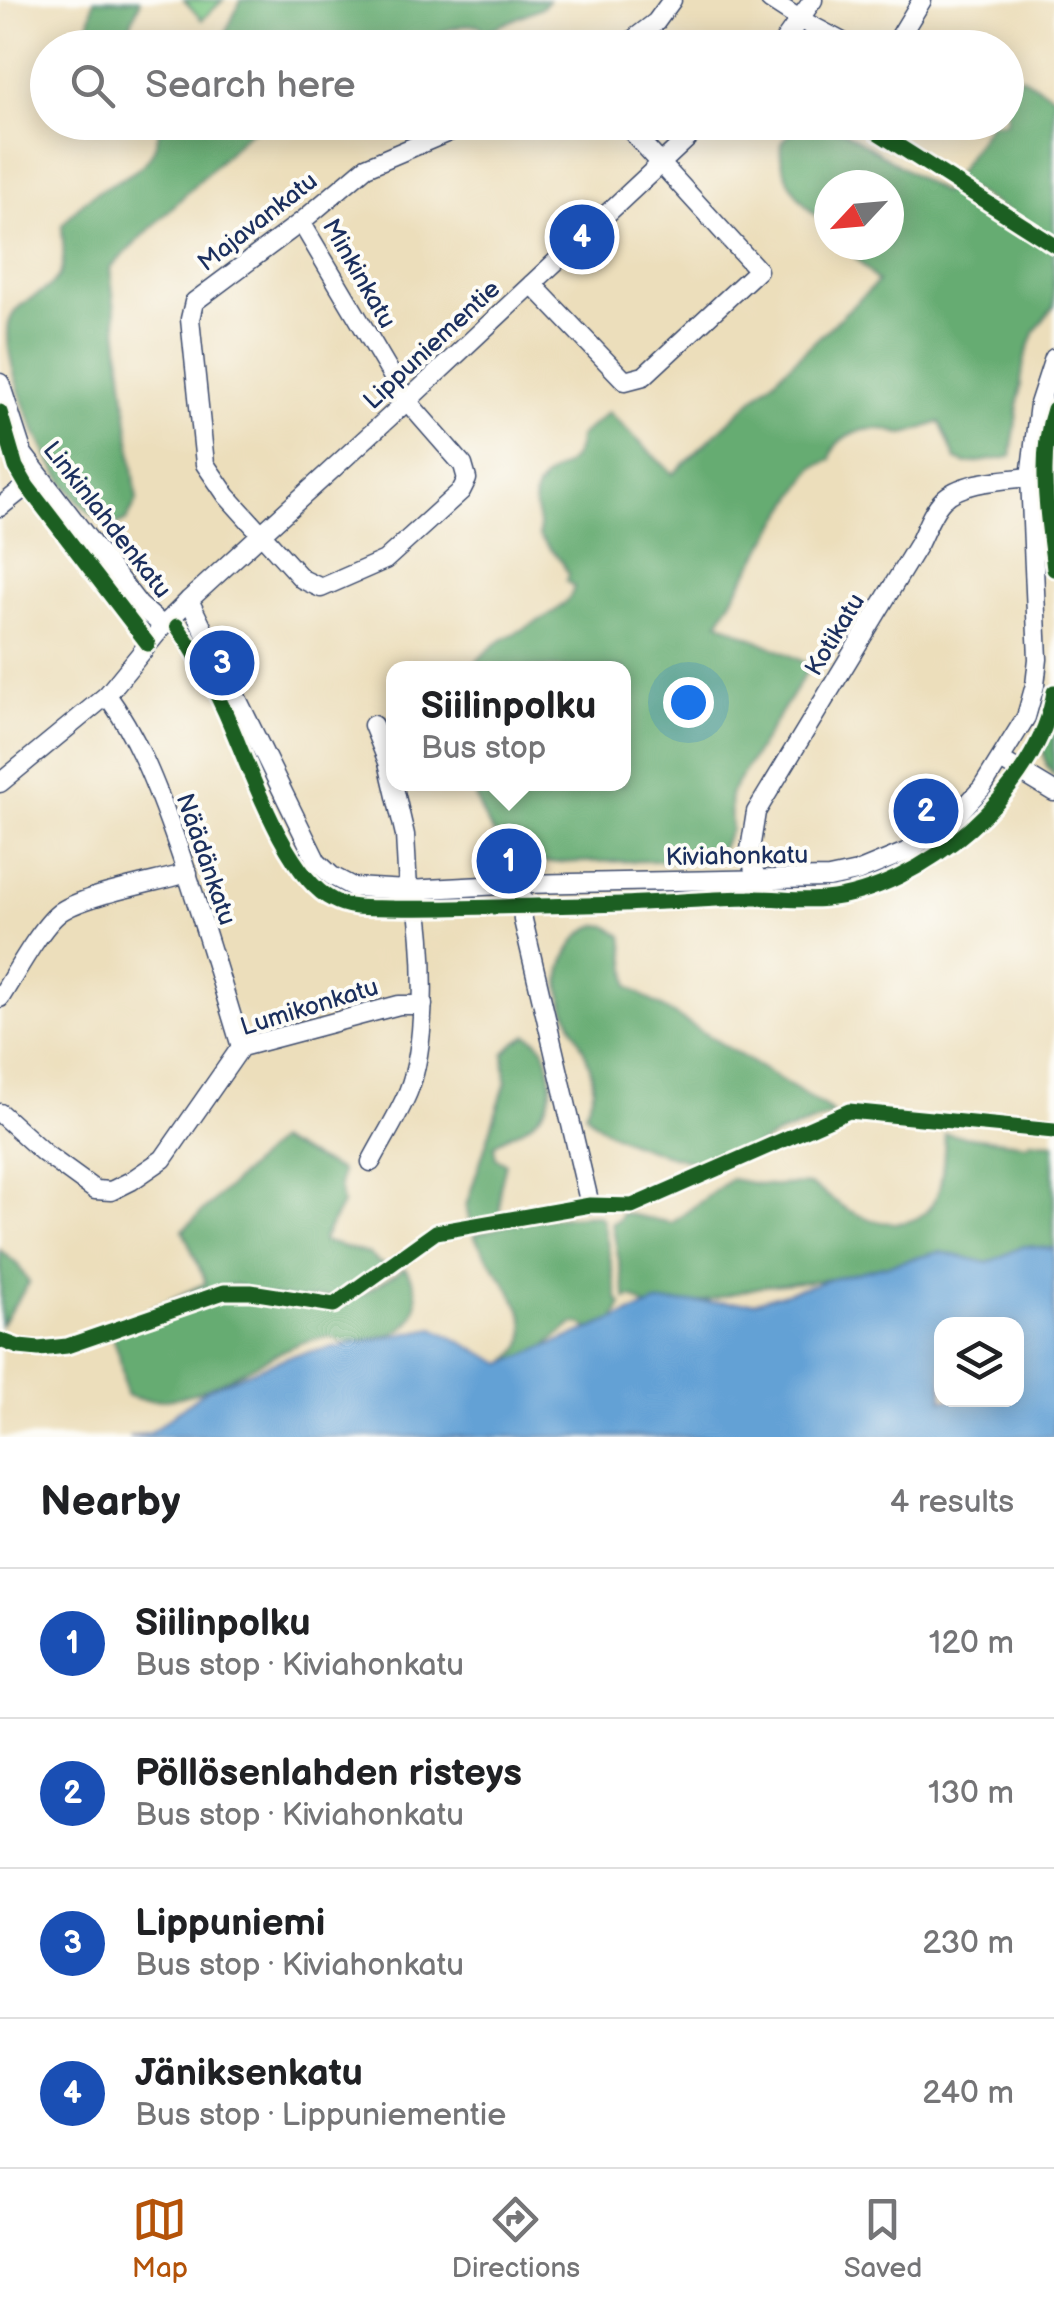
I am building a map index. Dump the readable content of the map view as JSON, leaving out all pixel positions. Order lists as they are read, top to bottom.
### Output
{
  "streets": {
    "street": [
      "Majavankatu",
      "Minkinkatu",
      "Lippuniementie",
      "Linkinlahdenkatu",
      "Kotikatu",
      "Kiviahonkatu",
      "Näädänkatu",
      "Lumikonkatu"
    ]
  },
  "crossings": [
    ["Majavankatu", "Minkinkatu"],
    ["Majavankatu", "Lippuniementie"],
    ["Minkinkatu", "Lippuniementie"],
    ["Lippuniementie", "Linkinlahdenkatu"],
    ["Lippuniementie", "Kiviahonkatu"],
    ["Lippuniementie", "Näädänkatu"],
    ["Kotikatu", "Kiviahonkatu"],
    ["Näädänkatu", "Lumikonkatu"]
  ],
  "north": "bottom left",
  "page": {
    "search": "Search here",
    "pins": [
      "4",
      "3",
      "2",
      "1"
    ],
    "popup": ["Siilinpolku", "Bus stop"],
    "heading": ["Nearby", "4 results"],
    "list": [
      {
        "mark": "1",
        "name": "Siilinpolku",
        "note": "Bus stop · Kiviahonkatu",
        "value": "120 m"
      },
      {
        "mark": "2",
        "name": "Pöllösenlahden risteys",
        "note": "Bus stop · Kiviahonkatu",
        "value": "130 m"
      },
      {
        "mark": "3",
        "name": "Lippuniemi",
        "note": "Bus stop · Kiviahonkatu",
        "value": "230 m"
      },
      {
        "mark": "4",
        "name": "Jäniksenkatu",
        "note": "Bus stop · Lippuniementie",
        "value": "240 m"
      }
    ],
    "nav": ["Map", "Directions", "Saved"]
  }
}
